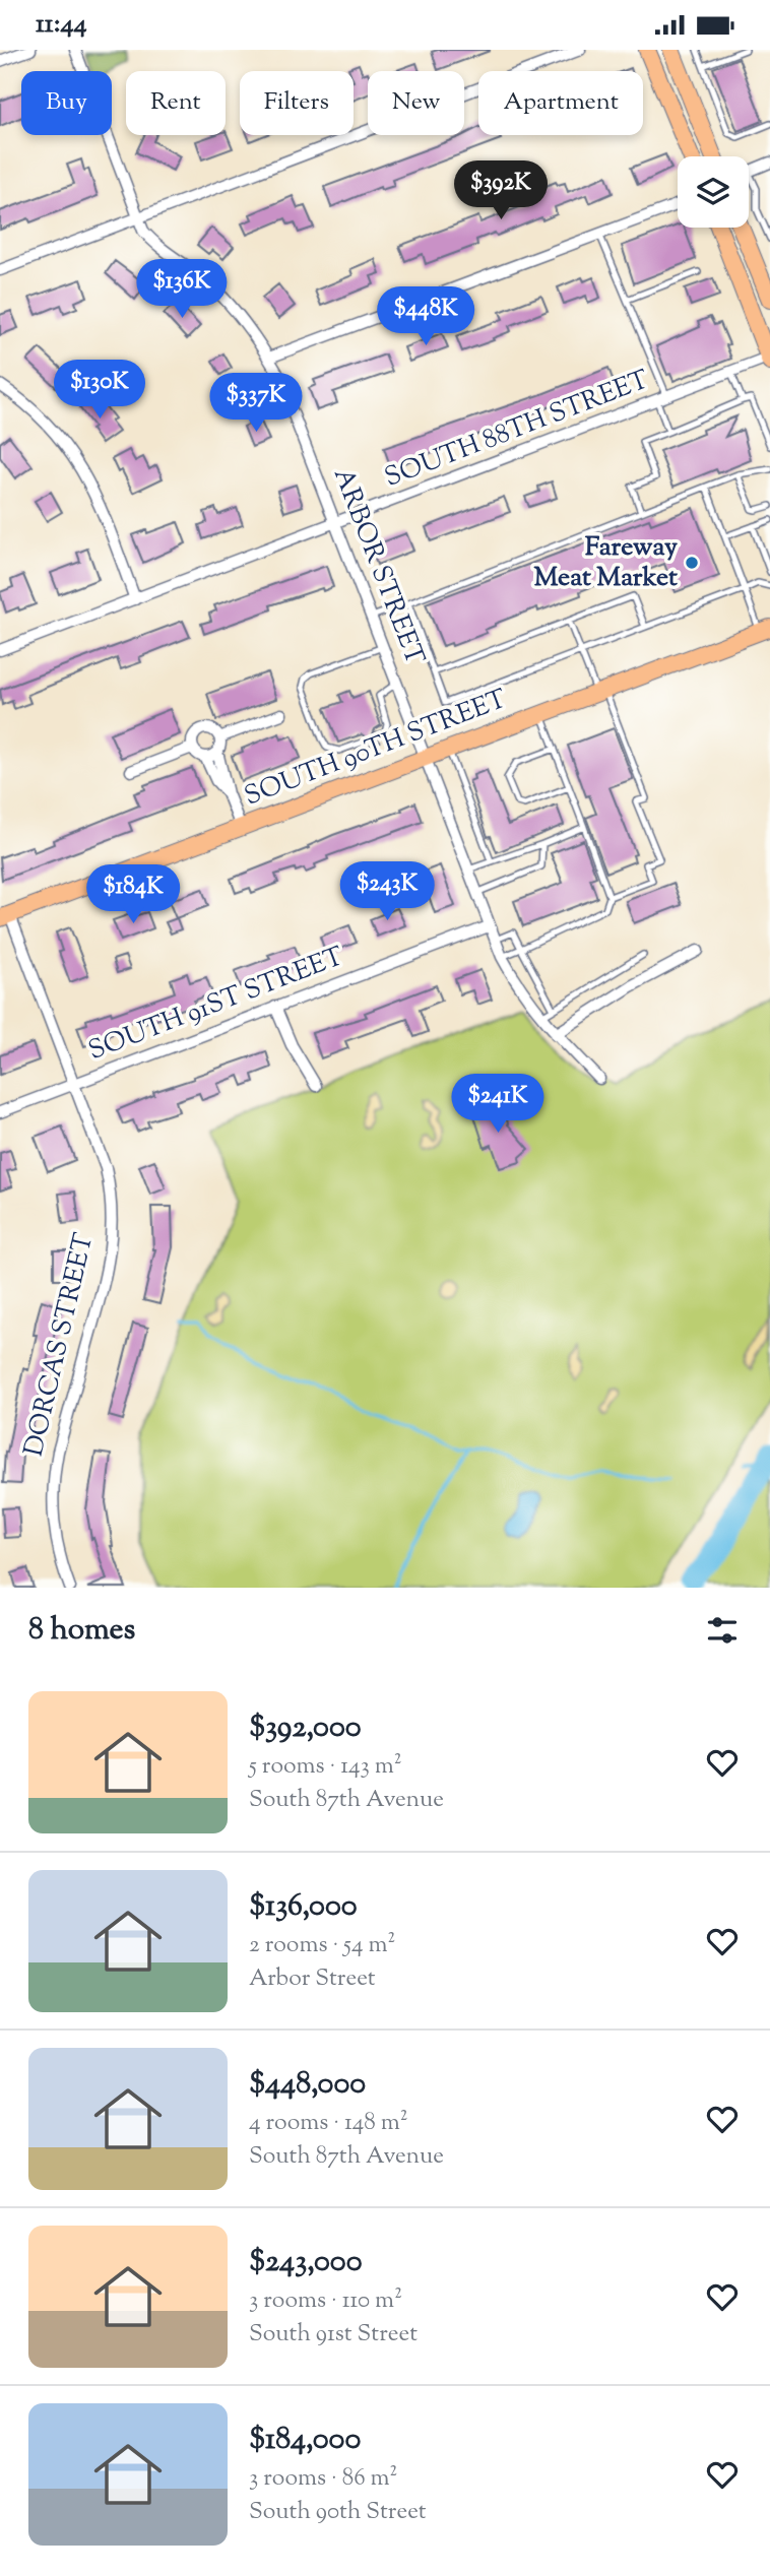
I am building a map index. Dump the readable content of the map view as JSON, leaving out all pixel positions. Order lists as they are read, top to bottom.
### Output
{
  "streets": {
    "main road": ["SOUTH 90TH STREET"],
    "street": [
      "SOUTH 88TH STREET",
      "ARBOR STREET",
      "SOUTH 91ST STREET",
      "DORCAS STREET"
    ]
  },
  "crossings": [
    ["SOUTH 88TH STREET", "ARBOR STREET"],
    ["ARBOR STREET", "SOUTH 90TH STREET"],
    ["ARBOR STREET", "SOUTH 91ST STREET"],
    ["SOUTH 90TH STREET", "DORCAS STREET"],
    ["SOUTH 91ST STREET", "DORCAS STREET"]
  ],
  "places": ["Fareway Meat Market"],
  "page": {
    "status": "11:44",
    "chip": [
      "Buy",
      "Rent",
      "Filters",
      "New",
      "Apartment"
    ],
    "price": [
      "$392K",
      "$136K",
      "$448K",
      "$130K",
      "$337K",
      "$243K",
      "$184K",
      "$241K"
    ],
    "heading": "8 homes",
    "list": [
      {
        "name": "$392,000",
        "note": "5 rooms · 143 m² · South 87th Avenue"
      },
      {
        "name": "$136,000",
        "note": "2 rooms · 54 m² · Arbor Street"
      },
      {
        "name": "$448,000",
        "note": "4 rooms · 148 m² · South 87th Avenue"
      },
      {
        "name": "$243,000",
        "note": "3 rooms · 110 m² · South 91st Street"
      },
      {
        "name": "$184,000",
        "note": "3 rooms · 86 m² · South 90th Street"
      }
    ]
  }
}
